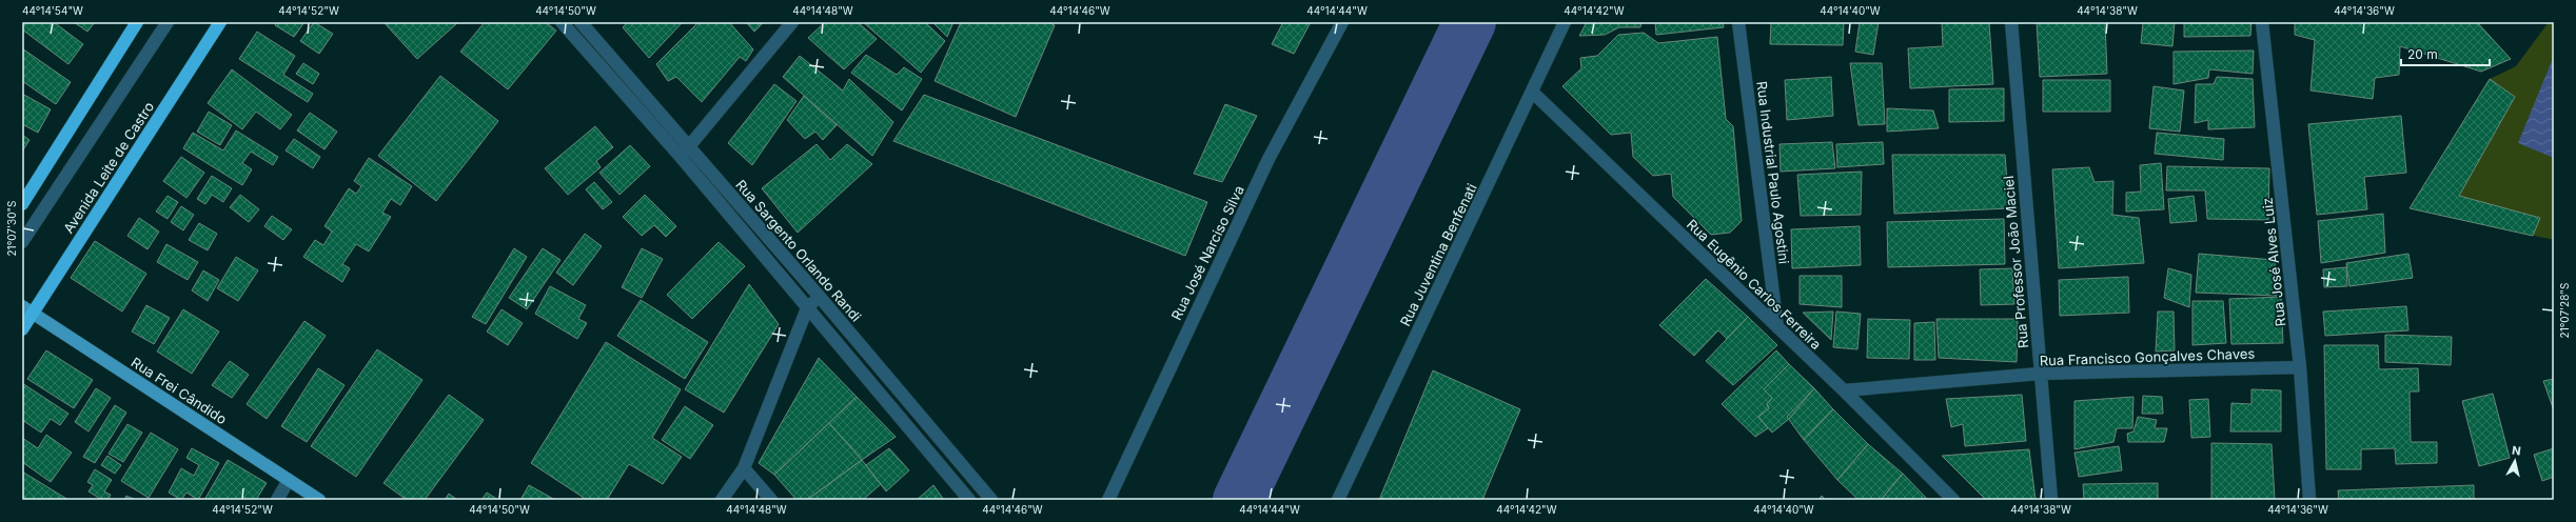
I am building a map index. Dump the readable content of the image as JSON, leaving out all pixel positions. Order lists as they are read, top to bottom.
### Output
{
  "streets": {
    "highway": ["Avenida Leite de Castro"],
    "main road": ["Rua Frei Cândido"],
    "street": [
      "Rua Industrial Paulo Agostini",
      "Rua Sargento Orlando Randi",
      "Rua José Narciso Silva",
      "Rua Juventina Benfenati",
      "Rua Professor João Maciel",
      "Rua José Alves Luiz",
      "Rua Eugênio Carlos Ferreira",
      "Rua Francisco Gonçalves Chaves"
    ]
  },
  "crossings": [
    ["Avenida Leite de Castro", "Rua Frei Cândido"],
    ["Rua Industrial Paulo Agostini", "Rua Eugênio Carlos Ferreira"],
    ["Rua Juventina Benfenati", "Rua Eugênio Carlos Ferreira"],
    ["Rua Professor João Maciel", "Rua Francisco Gonçalves Chaves"],
    ["Rua José Alves Luiz", "Rua Francisco Gonçalves Chaves"],
    ["Rua Eugênio Carlos Ferreira", "Rua Francisco Gonçalves Chaves"]
  ],
  "scale_bar": "20 m",
  "north": "top",
  "coordinates": [
    "44°14'54\"W",
    "44°14'52\"W",
    "44°14'50\"W",
    "44°14'48\"W",
    "44°14'46\"W",
    "44°14'44\"W",
    "44°14'42\"W",
    "44°14'40\"W",
    "44°14'38\"W",
    "44°14'36\"W",
    "21°07'30\"S",
    "21°07'28\"S"
  ]
}
